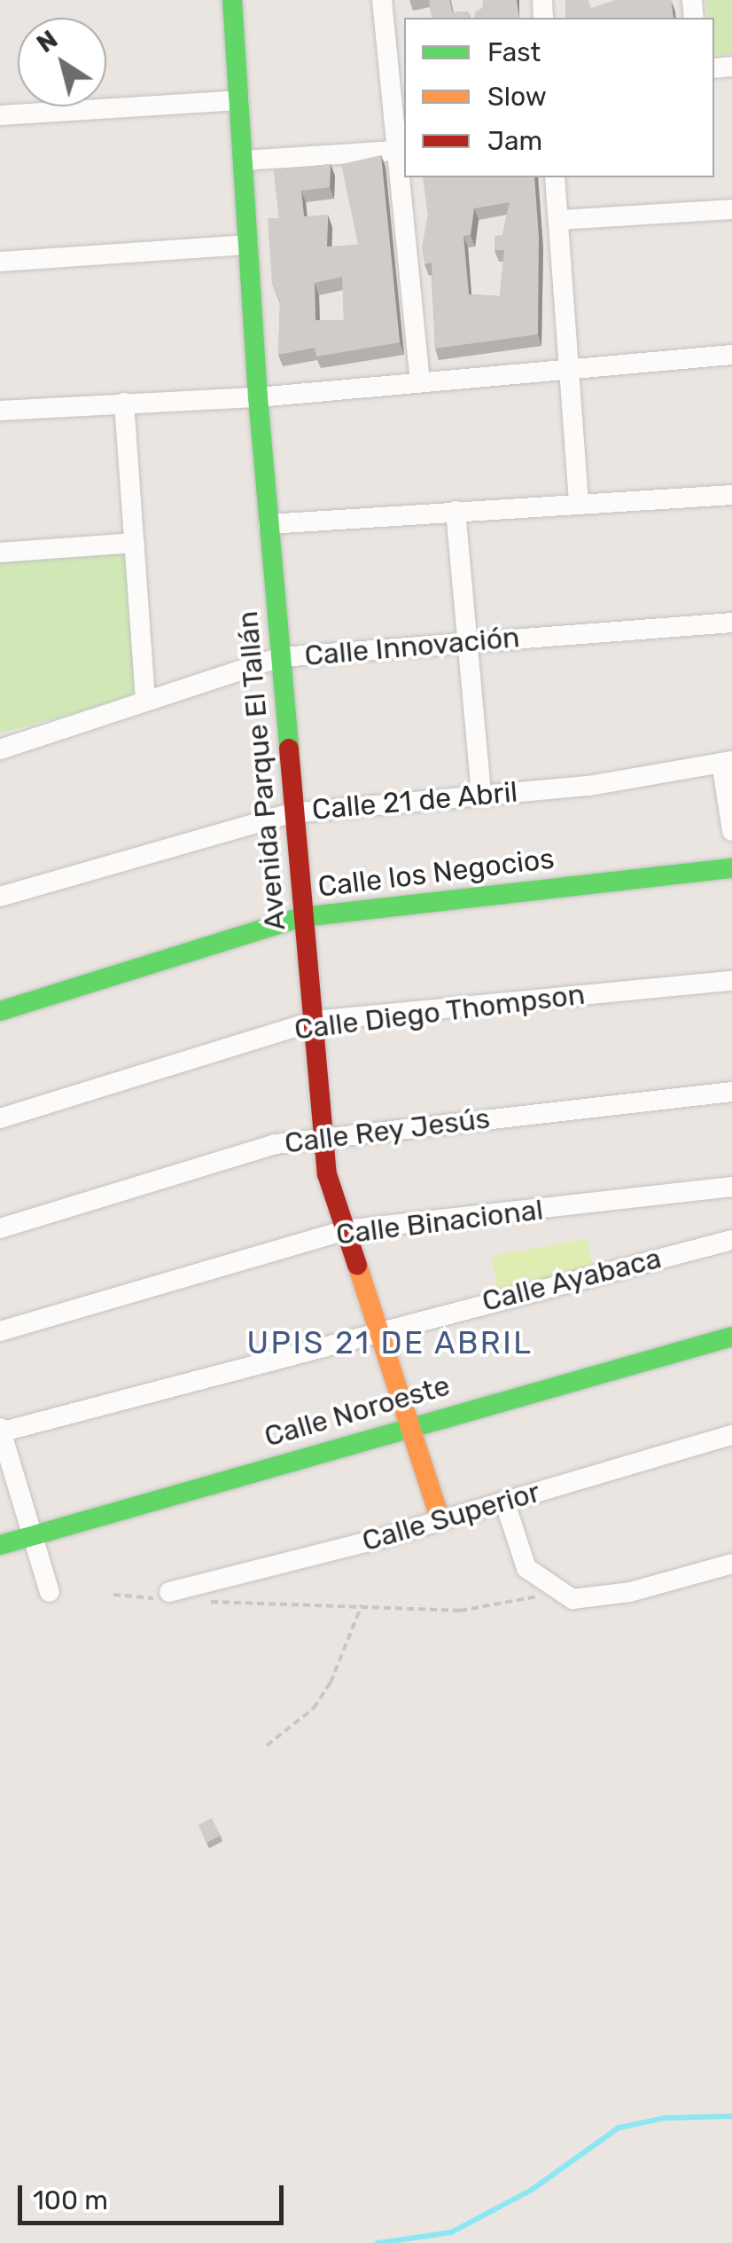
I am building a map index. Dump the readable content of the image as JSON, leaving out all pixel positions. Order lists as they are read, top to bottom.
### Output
{
  "streets": {
    "street": [
      "Calle Innovación",
      "Avenida Parque El Tallán",
      "Calle 21 de Abril",
      "Calle los Negocios",
      "Calle Diego Thompson",
      "Calle Rey Jesús",
      "Calle Binacional",
      "Calle Ayabaca",
      "Calle Noroeste",
      "Calle Superior"
    ]
  },
  "crossings": [
    ["Calle Innovación", "Avenida Parque El Tallán"],
    ["Avenida Parque El Tallán", "Calle 21 de Abril"],
    ["Avenida Parque El Tallán", "Calle los Negocios"],
    ["Avenida Parque El Tallán", "Calle Diego Thompson"],
    ["Avenida Parque El Tallán", "Calle Rey Jesús"],
    ["Avenida Parque El Tallán", "Calle Binacional"],
    ["Avenida Parque El Tallán", "Calle Ayabaca"],
    ["Avenida Parque El Tallán", "Calle Noroeste"],
    ["Avenida Parque El Tallán", "Calle Superior"]
  ],
  "districts": ["UPIS 21 DE ABRIL"],
  "legend": ["Fast", "Slow", "Jam"],
  "scale_bar": "100 m",
  "north": "top left"
}
